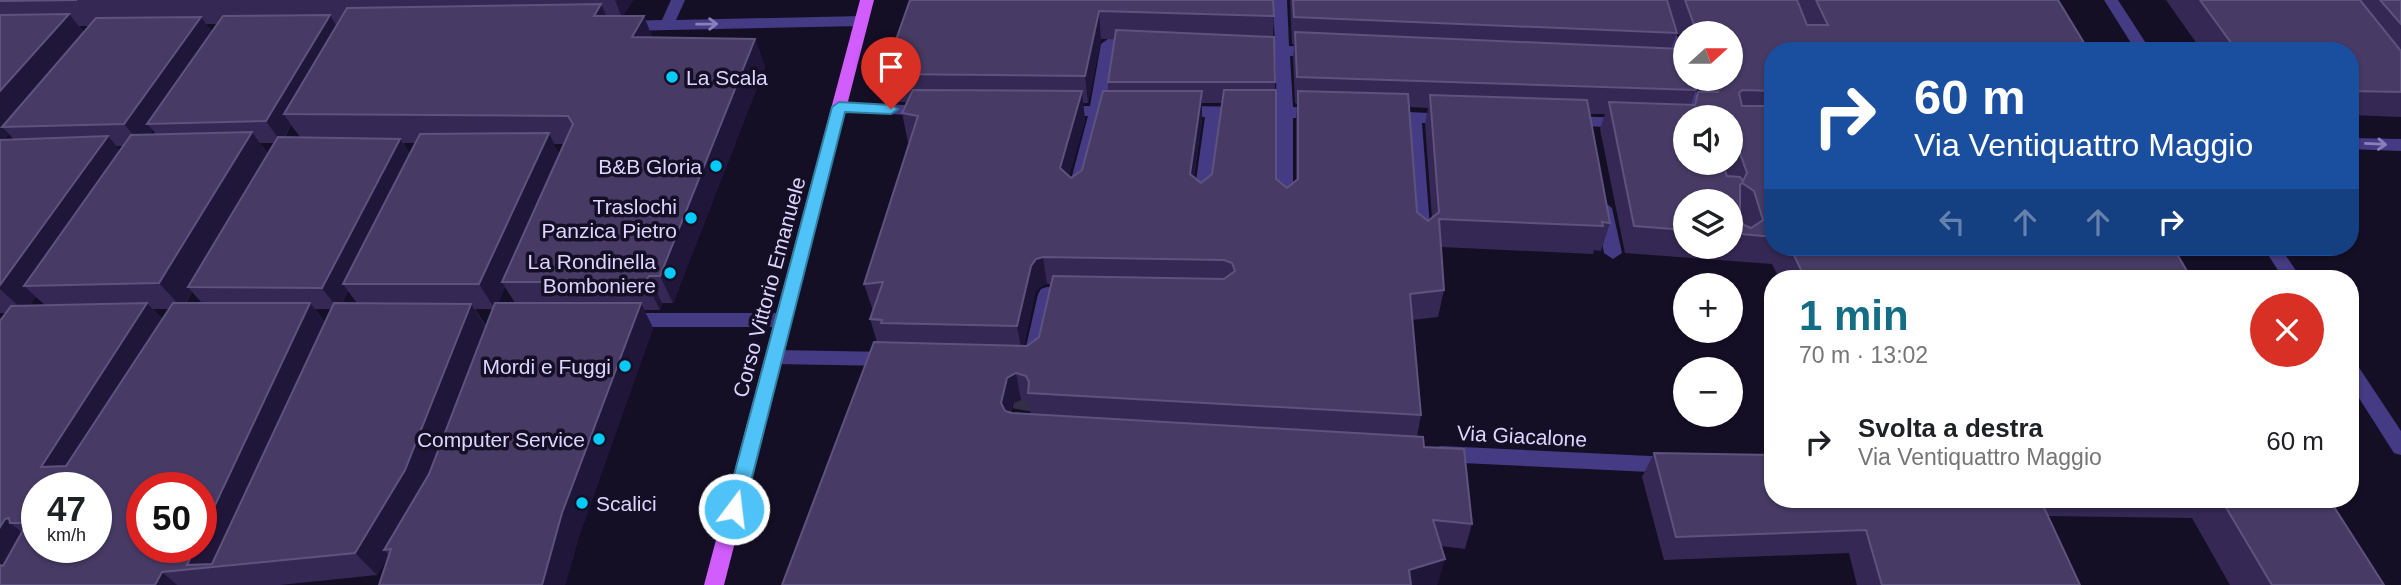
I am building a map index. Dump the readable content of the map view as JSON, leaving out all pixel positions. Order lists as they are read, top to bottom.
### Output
{
  "streets": {
    "main road": ["Corso Vittorio Emanuele"],
    "street": ["Via Giacalone"]
  },
  "places": [
    "La Scala",
    "B&B Gloria",
    "Traslochi Panzica Pietro",
    "La Rondinella Bomboniere",
    "Mordi e Fuggi",
    "Computer Service",
    "Scalici"
  ],
  "north": "right",
  "page": {
    "map_buttons": ["+", "−"],
    "turn": ["60 m", "Via Ventiquattro Maggio"],
    "heading": ["1 min", "70 m · 13:02"],
    "list": [
      {
        "name": "Svolta a destra",
        "note": "Via Ventiquattro Maggio",
        "value": "60 m"
      }
    ],
    "speed": "47 km/h",
    "limit": "50"
  }
}
